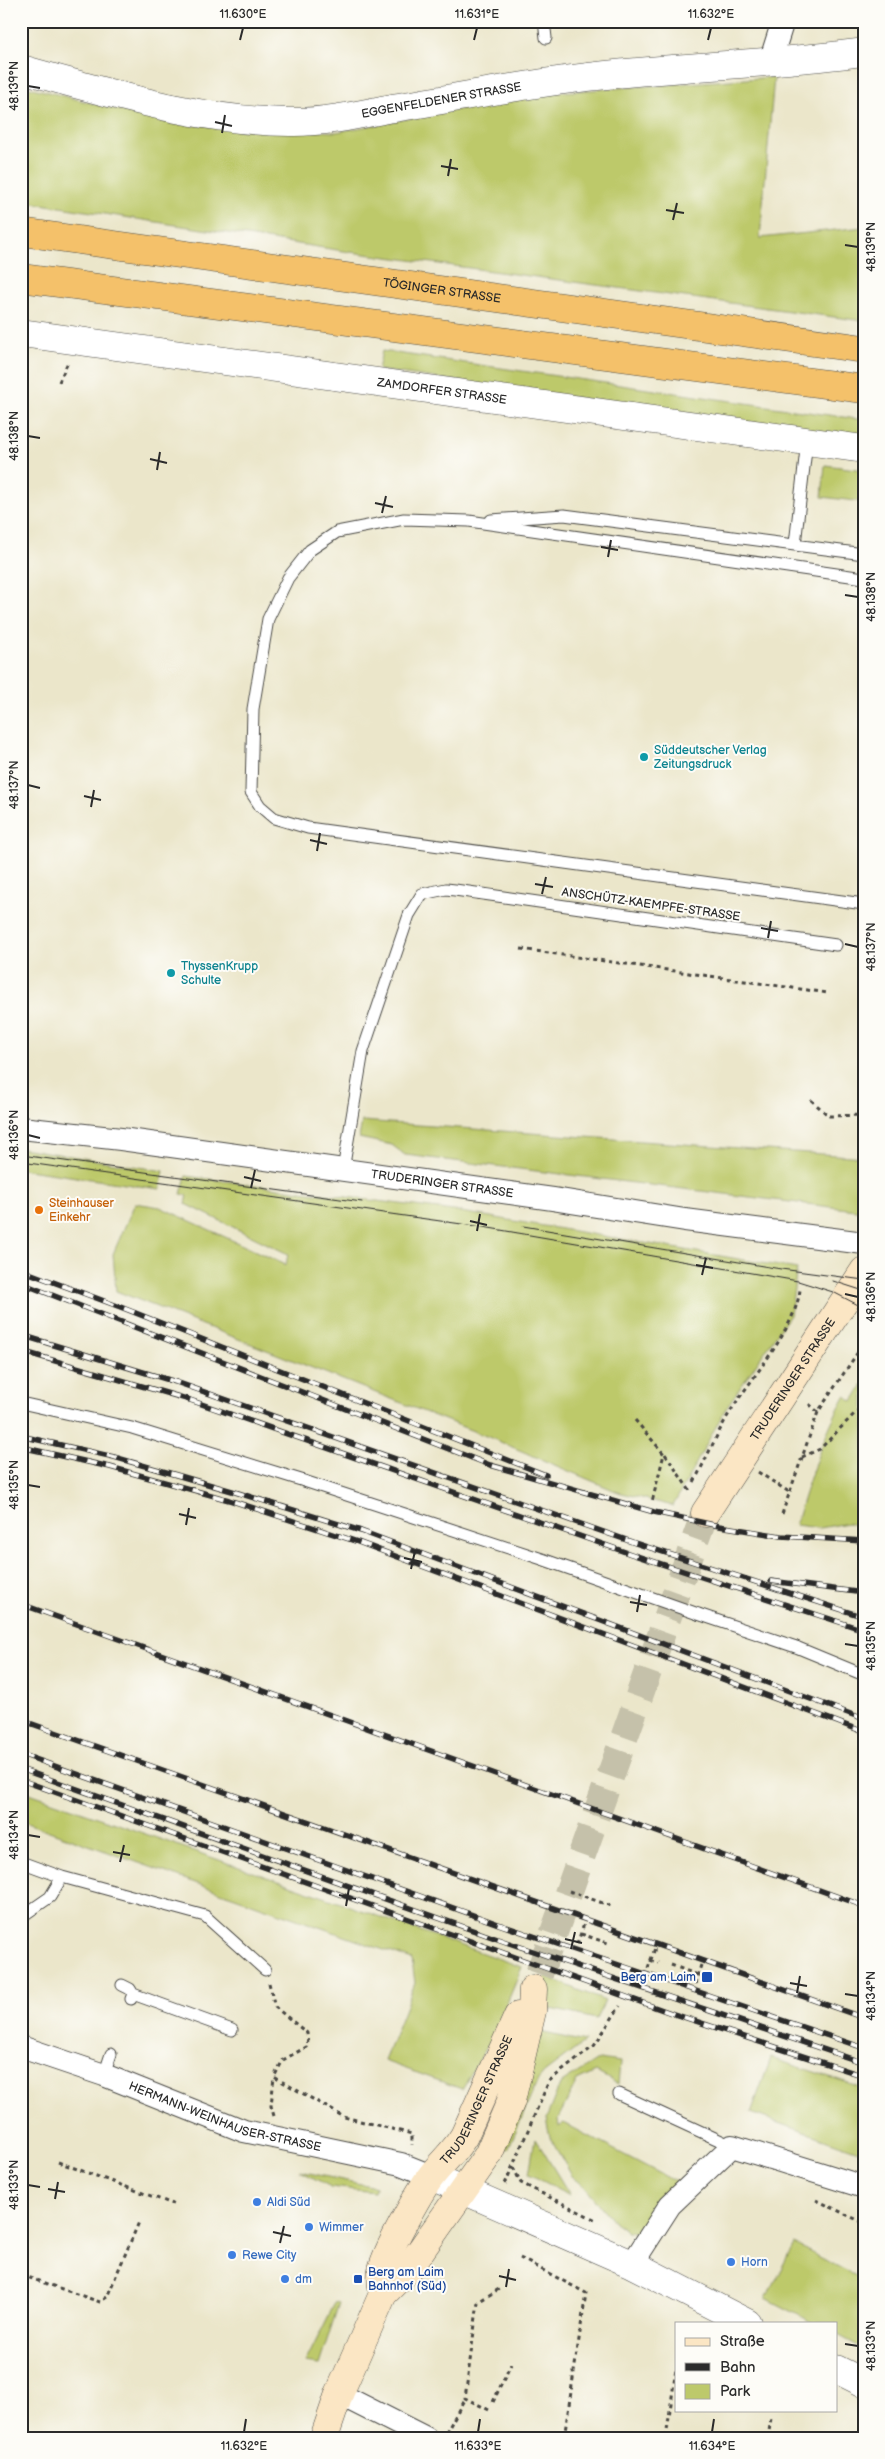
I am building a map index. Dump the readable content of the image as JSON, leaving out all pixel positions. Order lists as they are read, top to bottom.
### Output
{
  "streets": {
    "highway": ["TÖGINGER STRASSE"],
    "main road": ["TRUDERINGER STRASSE"],
    "street": ["EGGENFELDENER STRASSE", "ZAMDORFER STRASSE", "HERMANN-WEINHAUSER-STRASSE"],
    "lane": ["ANSCHÜTZ-KAEMPFE-STRASSE"]
  },
  "crossings": [
    ["ANSCHÜTZ-KAEMPFE-STRASSE", "TRUDERINGER STRASSE"],
    ["TRUDERINGER STRASSE", "HERMANN-WEINHAUSER-STRASSE"]
  ],
  "places": {
    "other": [
      "Süddeutscher Verlag Zeitungsdruck",
      "ThyssenKrupp Schulte",
      "Steinhauser Einkehr",
      "Aldi Süd",
      "Wimmer",
      "Rewe City",
      "Horn",
      "dm"
    ],
    "transit": ["Berg am Laim", "Berg am Laim Bahnhof (Süd)"]
  },
  "legend": ["Straße", "Bahn", "Park"],
  "coordinates": [
    "11.630°E",
    "11.631°E",
    "11.632°E",
    "48.139°N",
    "48.138°N",
    "48.137°N",
    "48.136°N",
    "48.135°N",
    "48.134°N",
    "48.133°N",
    "11.633°E",
    "11.634°E"
  ]
}
